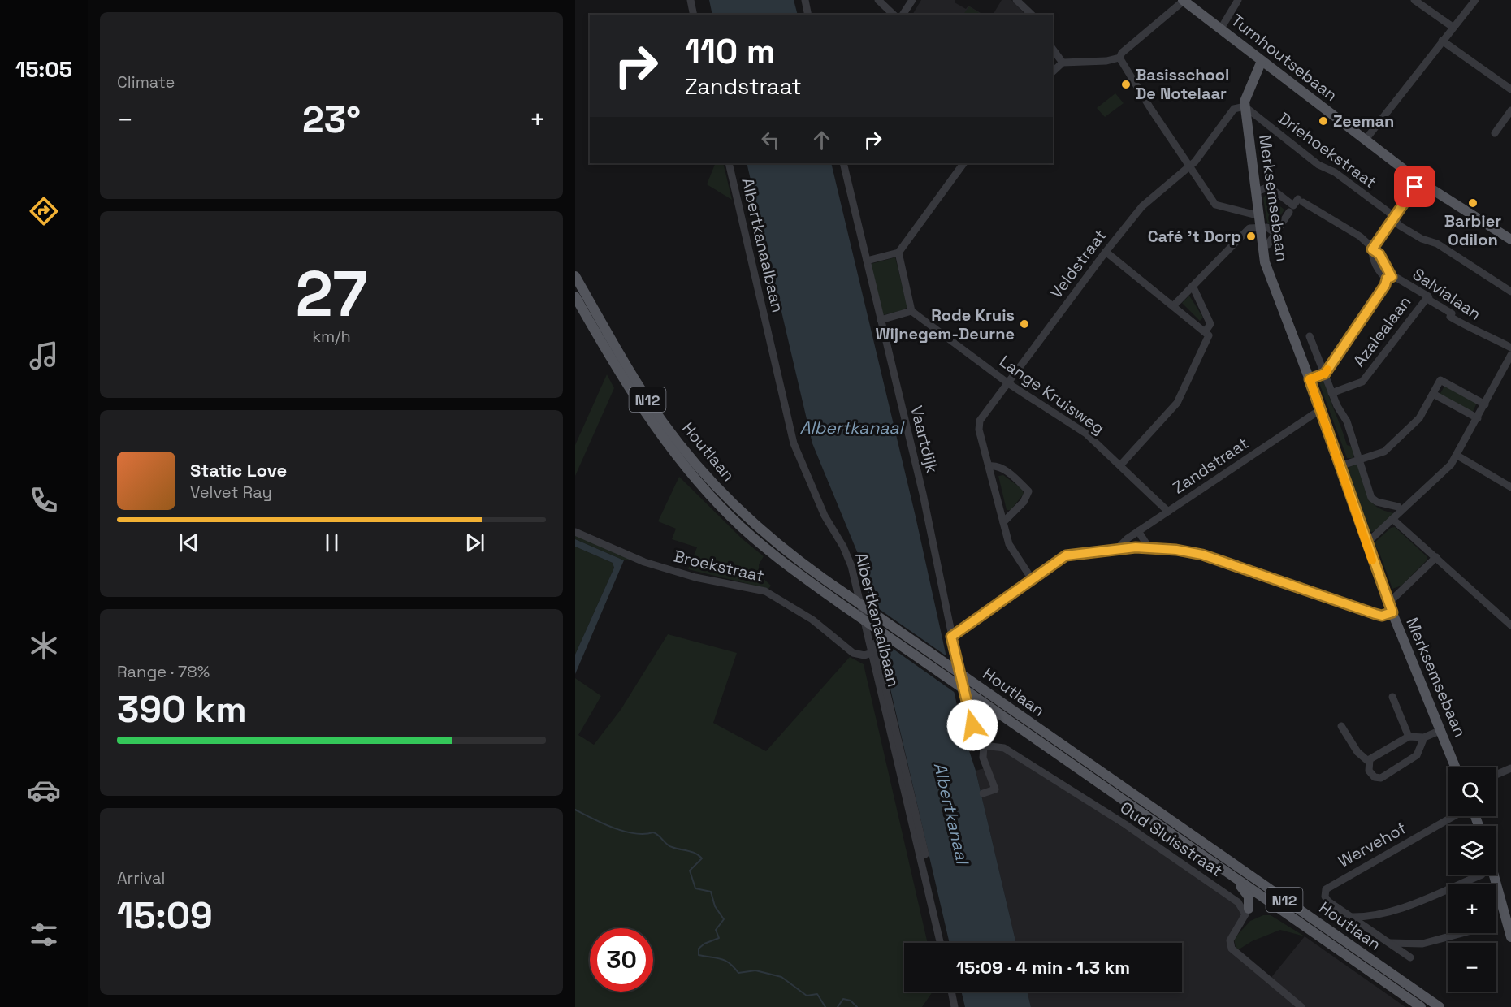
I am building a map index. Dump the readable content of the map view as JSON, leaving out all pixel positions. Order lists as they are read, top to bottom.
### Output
{
  "streets": {
    "main road": [
      "Turnhoutsebaan",
      "Merksemsebaan",
      "N12",
      "Houtlaan"
    ],
    "street": [
      "Driehoekstraat",
      "Albertkanaalbaan",
      "Veldstraat",
      "Salvialaan",
      "Azalealaan",
      "Lange Kruisweg",
      "Vaartdijk",
      "Zandstraat",
      "Broekstraat",
      "Oud Sluisstraat",
      "Wervehof"
    ]
  },
  "crossings": [
    ["Turnhoutsebaan", "Merksemsebaan"],
    ["Driehoekstraat", "Merksemsebaan"],
    ["Driehoekstraat", "Veldstraat"],
    ["Merksemsebaan", "Veldstraat"],
    ["Merksemsebaan", "Zandstraat"],
    ["Albertkanaalbaan", "Broekstraat"],
    ["Veldstraat", "Lange Kruisweg"],
    ["Salvialaan", "Azalealaan"],
    ["Lange Kruisweg", "Zandstraat"],
    ["Vaartdijk", "Oud Sluisstraat"]
  ],
  "water": ["Albertkanaal"],
  "places": [
    "Basisschool De Notelaar",
    "Zeeman",
    "Barbier Odilon",
    "Café 't Dorp",
    "Rode Kruis Wijnegem-Deurne"
  ],
  "page": {
    "tabs": "15:05",
    "tile": [
      "Climate",
      ["27", "km/h"],
      ["Range · 78%", "390 km"],
      ["Arrival", "15:09"]
    ],
    "turn": ["110 m", "Zandstraat"],
    "heat": ["−", "23°", "+"],
    "song": ["Static Love", "Velvet Ray"],
    "map_buttons": ["+", "−"],
    "limit": "30",
    "trip": "15:09 · 4 min · 1.3 km"
  }
}
